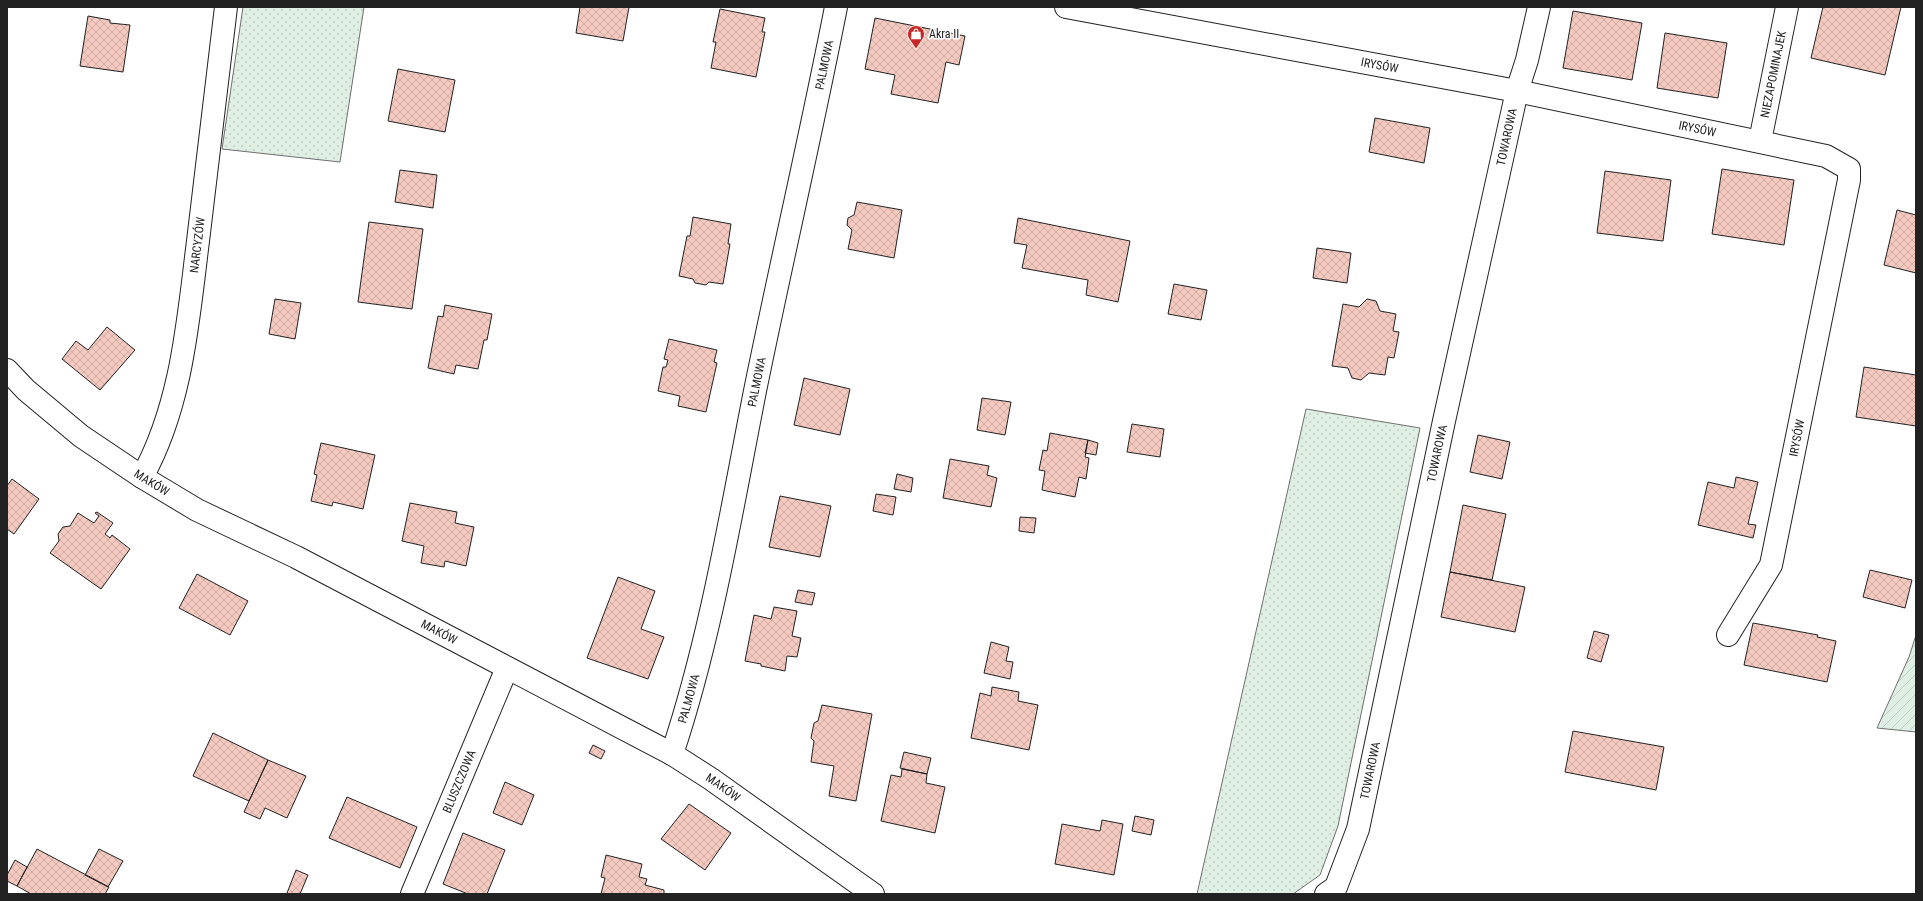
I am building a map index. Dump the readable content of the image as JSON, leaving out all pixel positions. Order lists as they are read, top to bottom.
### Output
{
  "streets": {
    "street": [
      "PALMOWA",
      "IRYSÓW",
      "NIEZAPOMINAJEK",
      "TOWAROWA",
      "NARCYZÓW",
      "MAKÓW",
      "BLUSZCZOWA"
    ]
  },
  "crossings": [
    ["PALMOWA", "MAKÓW"],
    ["IRYSÓW", "NIEZAPOMINAJEK"],
    ["IRYSÓW", "TOWAROWA"],
    ["NARCYZÓW", "MAKÓW"],
    ["MAKÓW", "BLUSZCZOWA"]
  ],
  "places": {
    "shop": ["Akra II"]
  }
}
